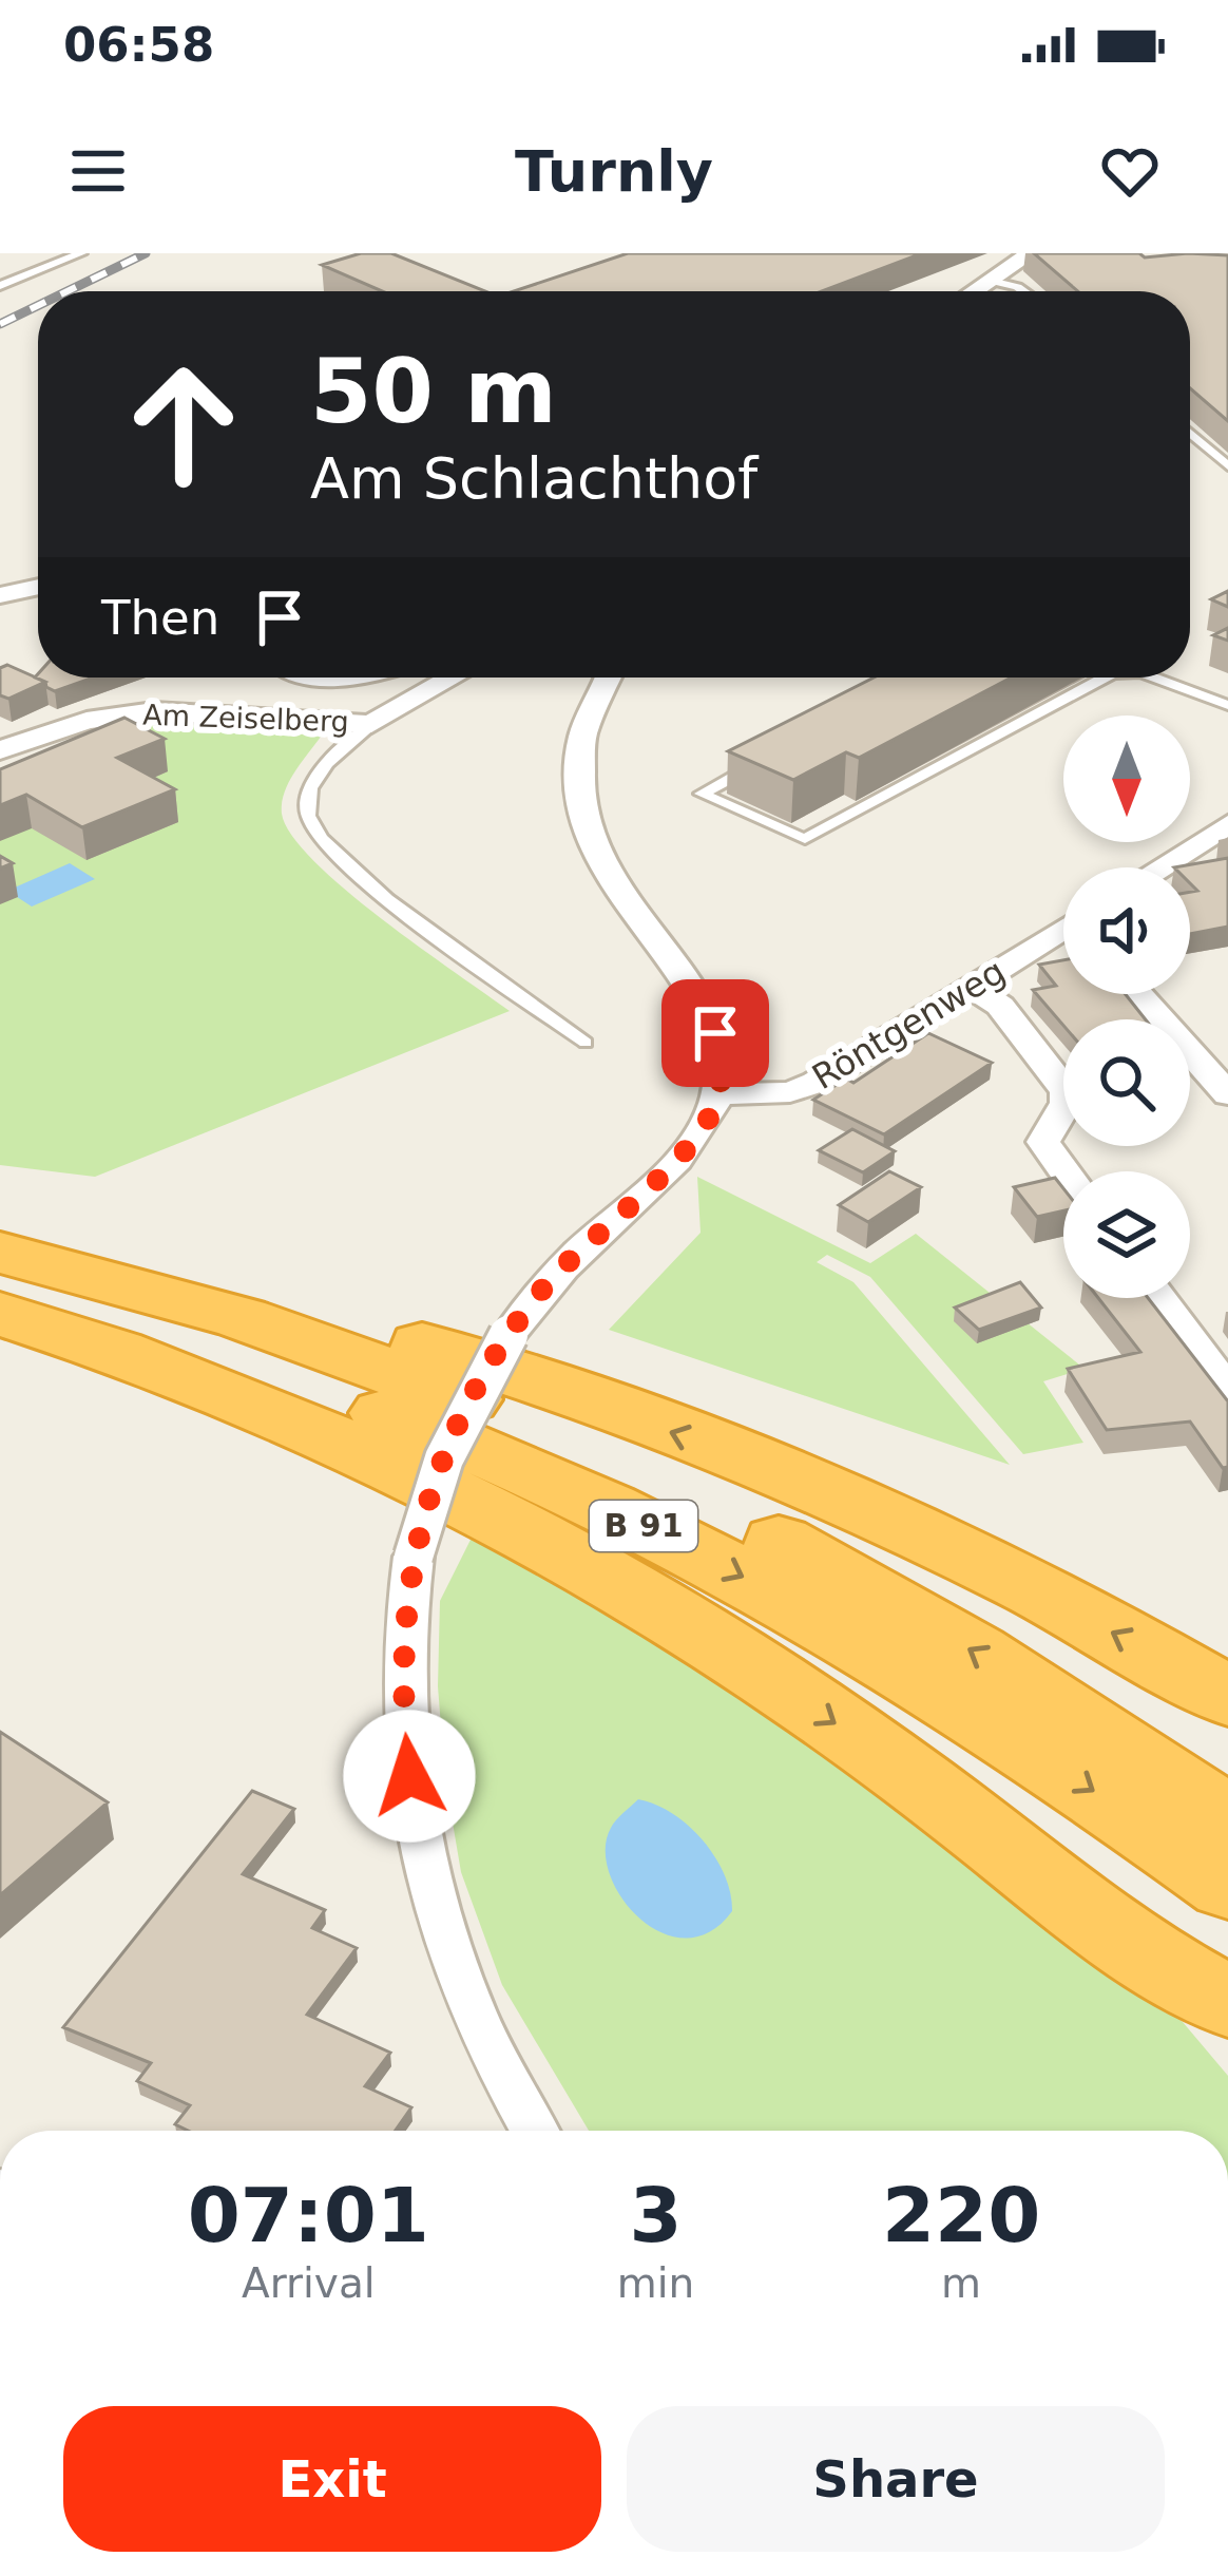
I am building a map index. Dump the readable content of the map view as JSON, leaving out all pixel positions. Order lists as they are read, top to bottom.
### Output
{
  "streets": {
    "highway": ["B 91"],
    "street": ["Am Zeiselberg", "Röntgenweg"]
  },
  "north": "bottom",
  "page": {
    "status": "06:58",
    "header": "Turnly",
    "turn": ["50 m", "Am Schlachthof"],
    "then": "Then",
    "eta": [
      "07:01",
      "Arrival",
      "3",
      "min",
      "220",
      "m"
    ],
    "buttons": ["Exit", "Share"]
  }
}
